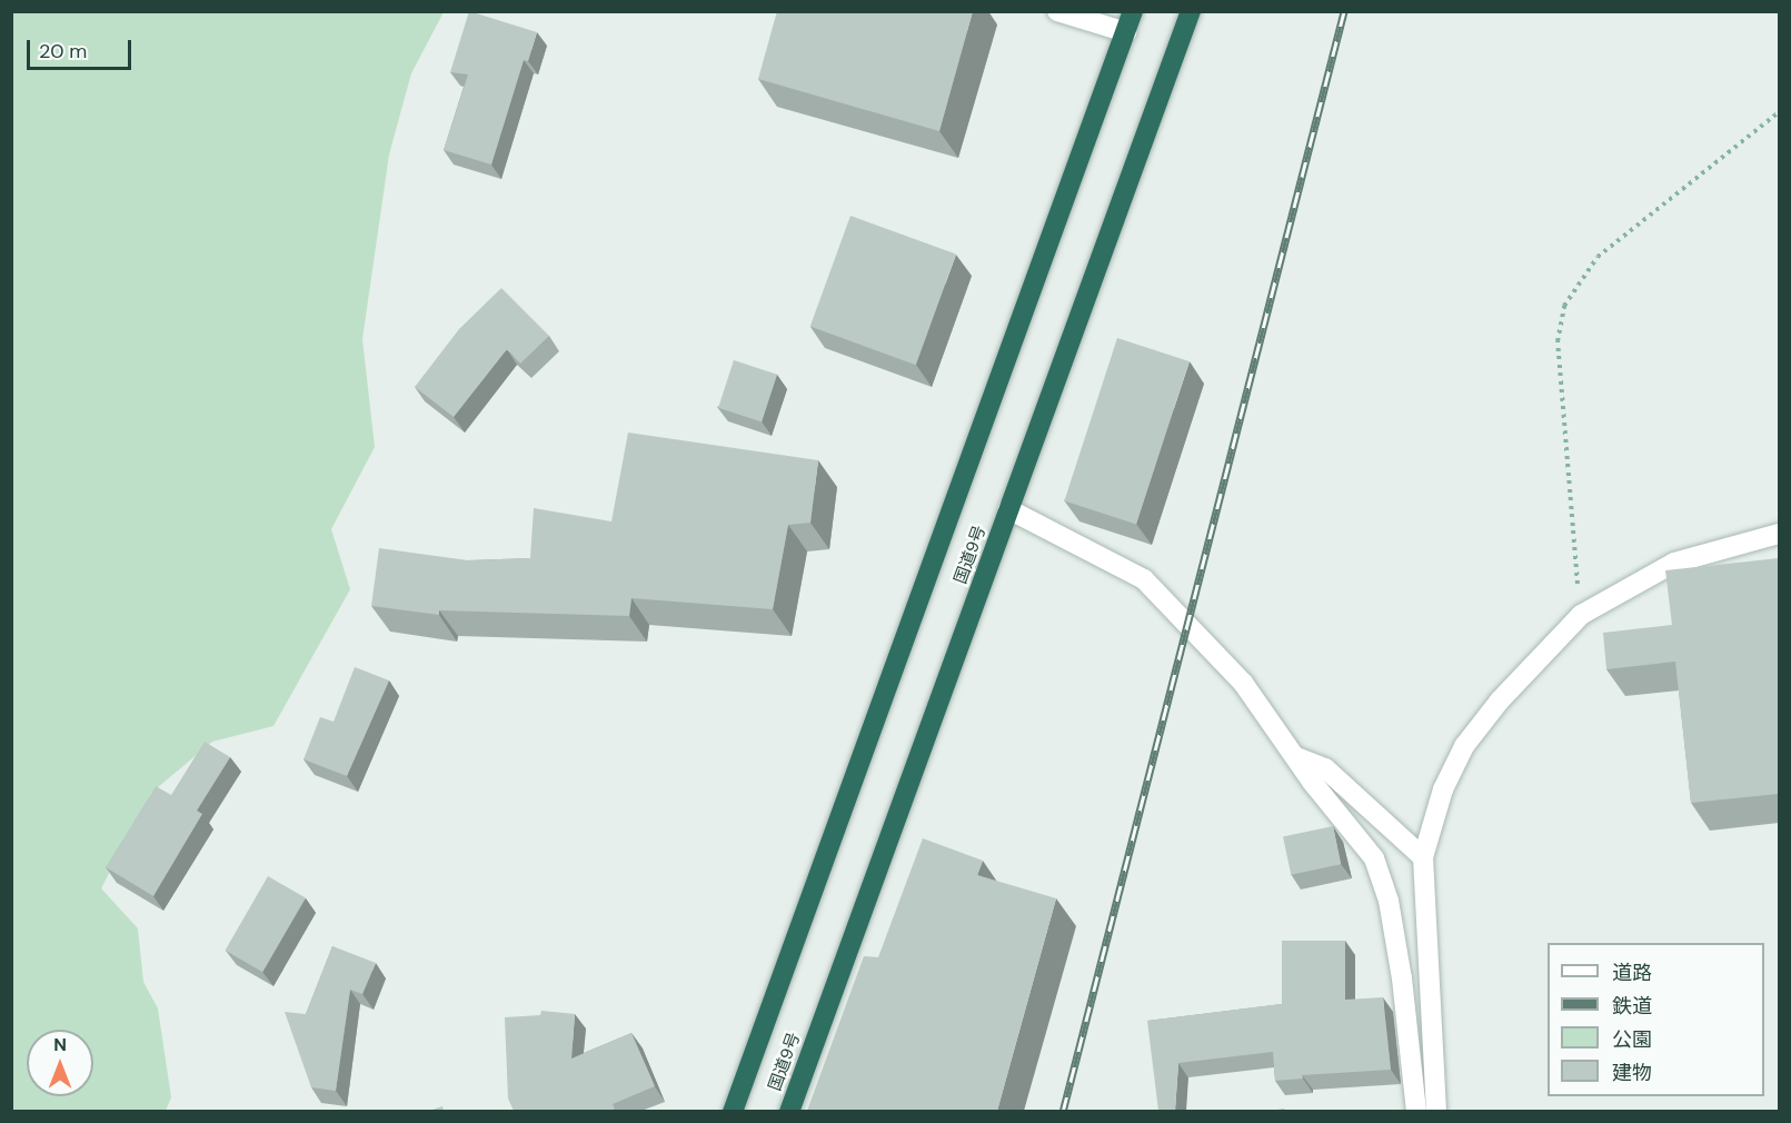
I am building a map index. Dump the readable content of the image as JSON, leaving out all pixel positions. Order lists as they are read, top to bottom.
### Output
{
  "streets": {
    "highway": ["国道9号"]
  },
  "legend": [
    "道路",
    "鉄道",
    "公園",
    "建物"
  ],
  "scale_bar": "20 m",
  "north": "top"
}
